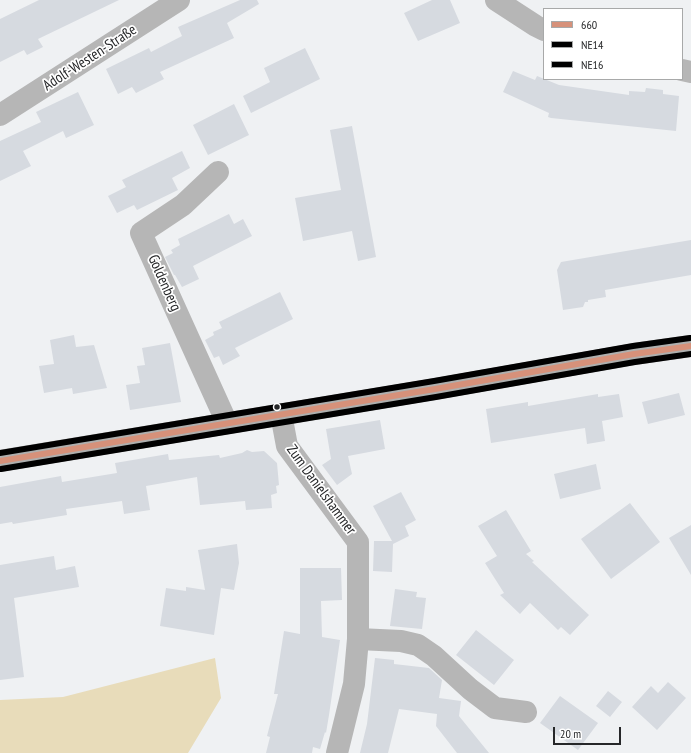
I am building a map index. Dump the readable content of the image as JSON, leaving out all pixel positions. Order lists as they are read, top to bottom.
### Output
{
  "streets": {
    "street": ["Adolf-Westen-Straße", "Goldenberg", "Zum Danielshammer"]
  },
  "lines": ["transit line NE16", "transit line 660", "transit line NE14"],
  "legend": ["660", "NE14", "NE16"],
  "scale_bar": "20 m"
}
